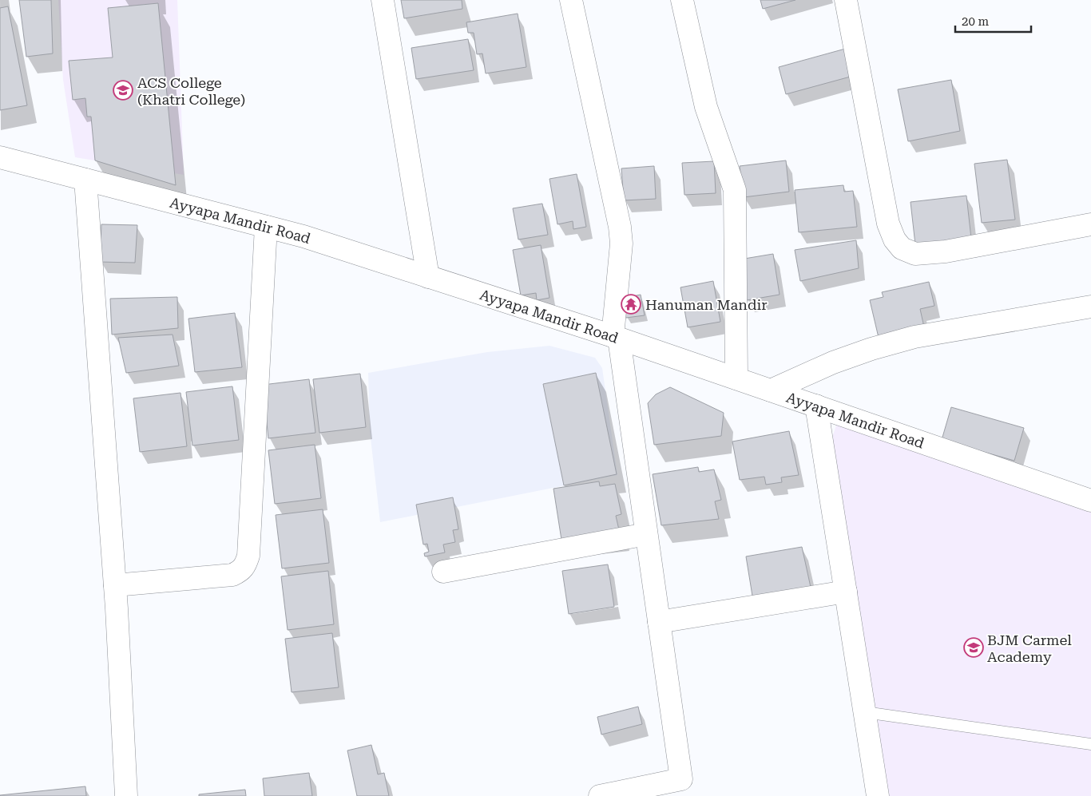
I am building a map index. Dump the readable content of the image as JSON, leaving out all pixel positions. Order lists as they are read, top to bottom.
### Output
{
  "streets": {
    "street": ["Ayyapa Mandir Road"]
  },
  "places": {
    "school or university": ["ACS College (Khatri College)", "BJM Carmel Academy"],
    "temple": ["Hanuman Mandir"]
  },
  "scale_bar": "20 m"
}
